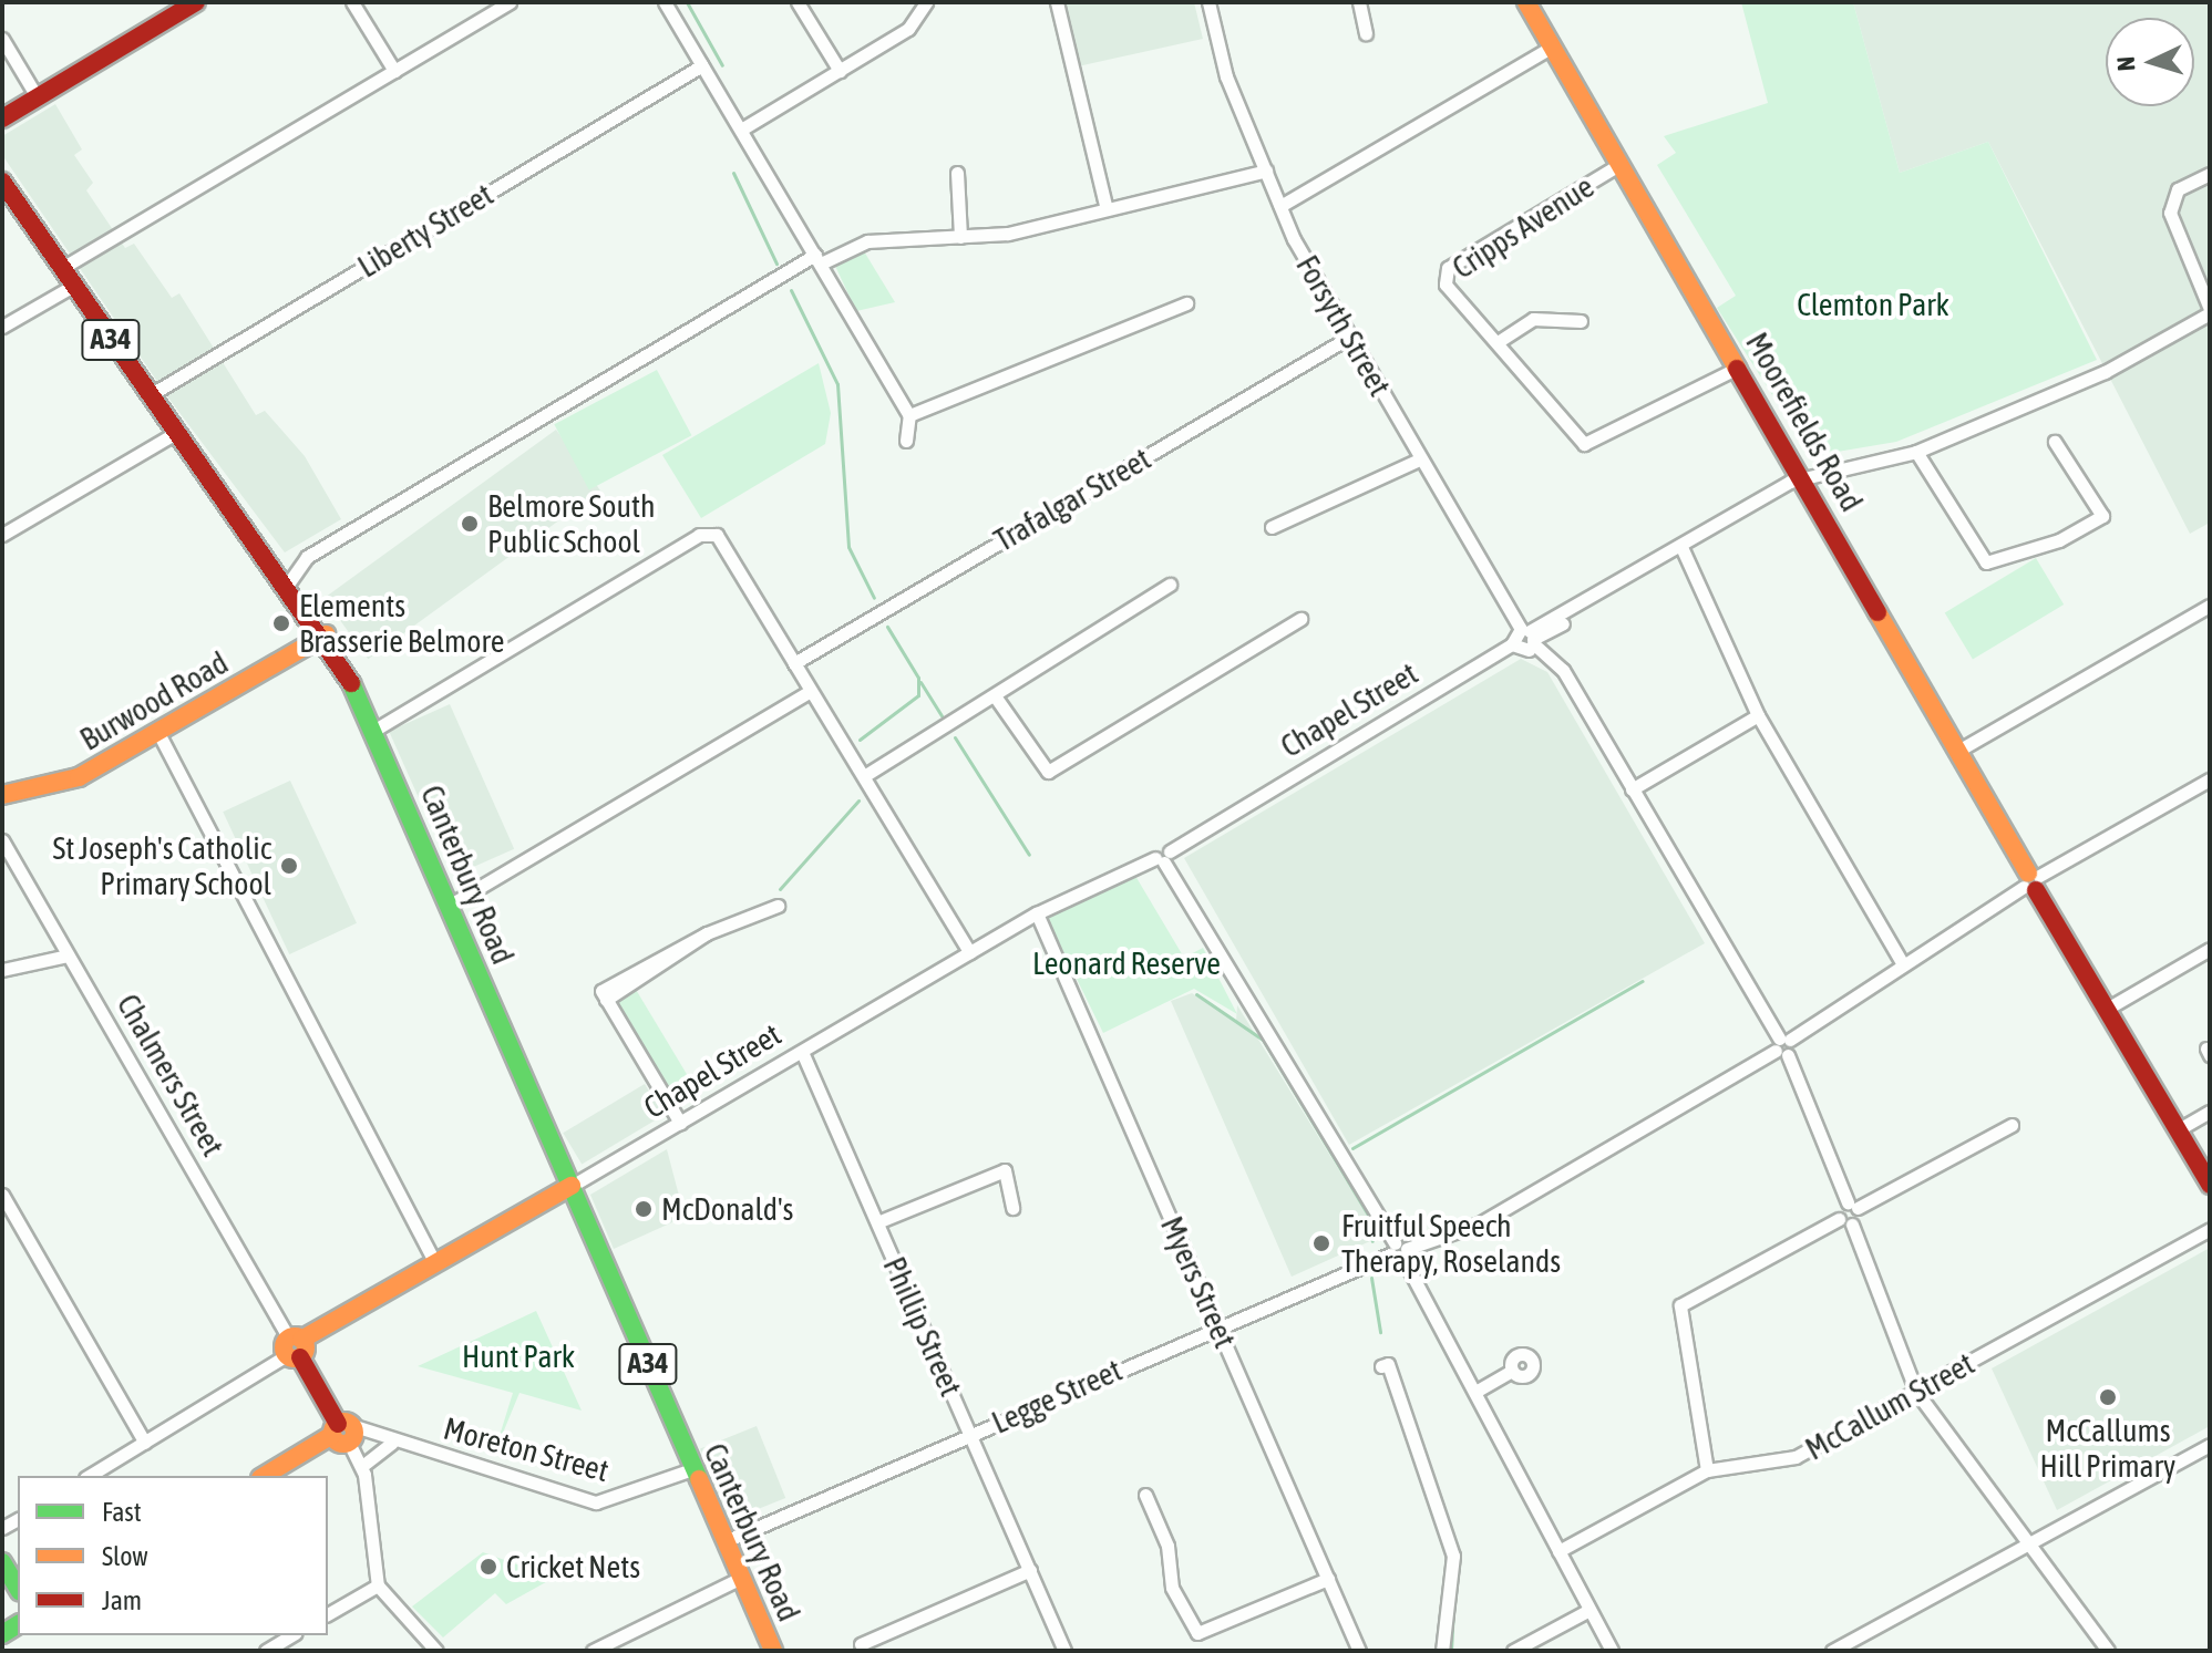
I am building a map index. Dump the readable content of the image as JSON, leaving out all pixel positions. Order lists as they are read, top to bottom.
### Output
{
  "streets": {
    "main road": [
      "A34",
      "Moorefields Road",
      "Burwood Road",
      "Chapel Street",
      "Canterbury Road",
      "Chalmers Street"
    ],
    "street": [
      "Cripps Avenue",
      "Liberty Street",
      "Forsyth Street",
      "Trafalgar Street",
      "Myers Street",
      "Phillip Street",
      "Legge Street",
      "McCallum Street",
      "Moreton Street"
    ]
  },
  "crossings": [
    ["Cripps Avenue", "Moorefields Road"],
    ["Liberty Street", "Canterbury Road"],
    ["Forsyth Street", "Trafalgar Street"],
    ["Forsyth Street", "Chapel Street"],
    ["Moorefields Road", "Legge Street"],
    ["Burwood Road", "Canterbury Road"],
    ["Chapel Street", "Canterbury Road"],
    ["Chapel Street", "Chalmers Street"],
    ["Chapel Street", "Myers Street"],
    ["Chapel Street", "Phillip Street"],
    ["Canterbury Road", "Legge Street"],
    ["Canterbury Road", "Moreton Street"],
    ["Chalmers Street", "Moreton Street"],
    ["Myers Street", "Legge Street"],
    ["Phillip Street", "Legge Street"]
  ],
  "parks": ["Clemton Park", "Leonard Reserve", "Hunt Park"],
  "places": [
    "Belmore South Public School",
    "Elements Brasserie Belmore",
    "St Joseph's Catholic Primary School",
    "McDonald's",
    "Fruitful Speech Therapy, Roselands",
    "McCallums Hill Primary",
    "Cricket Nets"
  ],
  "legend": ["Fast", "Slow", "Jam"],
  "north": "left"
}
